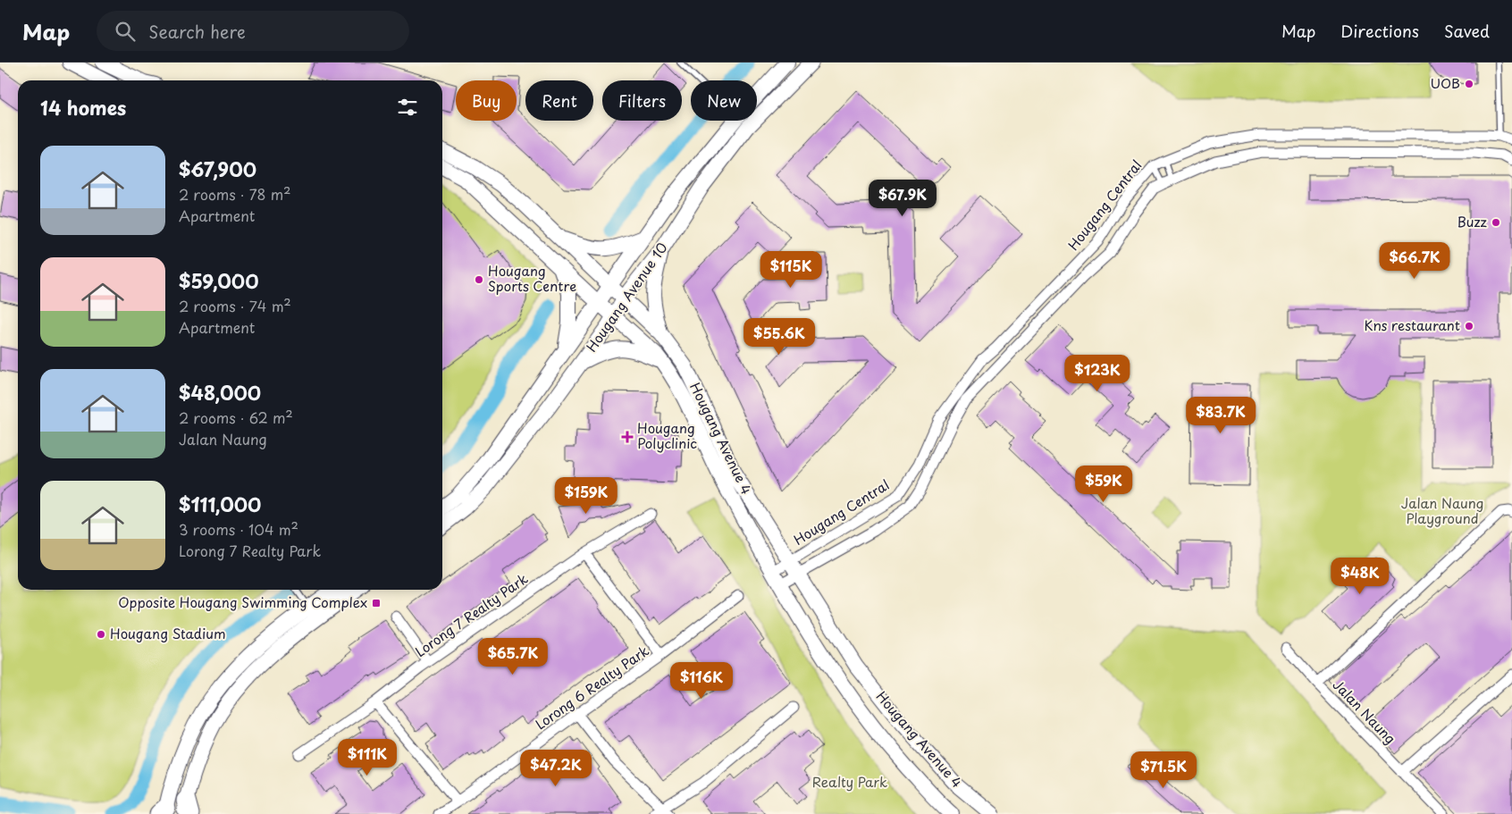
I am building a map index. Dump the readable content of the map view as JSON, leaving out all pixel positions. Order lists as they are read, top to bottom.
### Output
{
  "streets": {
    "main road": ["Hougang Avenue 10", "Hougang Avenue 4"],
    "street": [
      "Hougang Central",
      "Lorong 7 Realty Park",
      "Lorong 6 Realty Park",
      "Jalan Naung"
    ]
  },
  "crossings": [
    ["Hougang Central", "Hougang Avenue 4"],
    ["Hougang Avenue 10", "Hougang Avenue 4"]
  ],
  "parks": ["Jalan Naung Playground", "Realty Park"],
  "places": {
    "other": [
      "UOB",
      "Buzz",
      "Hougang Sports Centre",
      "Kns restaurant",
      "Hougang Stadium"
    ],
    "health": ["Hougang Polyclinic"],
    "transit": ["Opposite Hougang Swimming Complex"]
  },
  "page": {
    "header": "Map",
    "search": "Search here",
    "nav": ["Map", "Directions", "Saved"],
    "chip": [
      "Buy",
      "Rent",
      "Filters",
      "New"
    ],
    "heading": "14 homes",
    "list": [
      {
        "name": "$67,900",
        "note": "2 rooms · 78 m² · Apartment"
      },
      {
        "name": "$59,000",
        "note": "2 rooms · 74 m² · Apartment"
      },
      {
        "name": "$48,000",
        "note": "2 rooms · 62 m² · Jalan Naung"
      },
      {
        "name": "$111,000",
        "note": "3 rooms · 104 m² · Lorong 7 Realty Park"
      }
    ],
    "price": [
      "$67.9K",
      "$66.7K",
      "$115K",
      "$55.6K",
      "$123K",
      "$83.7K",
      "$59K",
      "$159K",
      "$48K",
      "$65.7K",
      "$116K",
      "$111K",
      "$47.2K",
      "$71.5K"
    ]
  }
}
